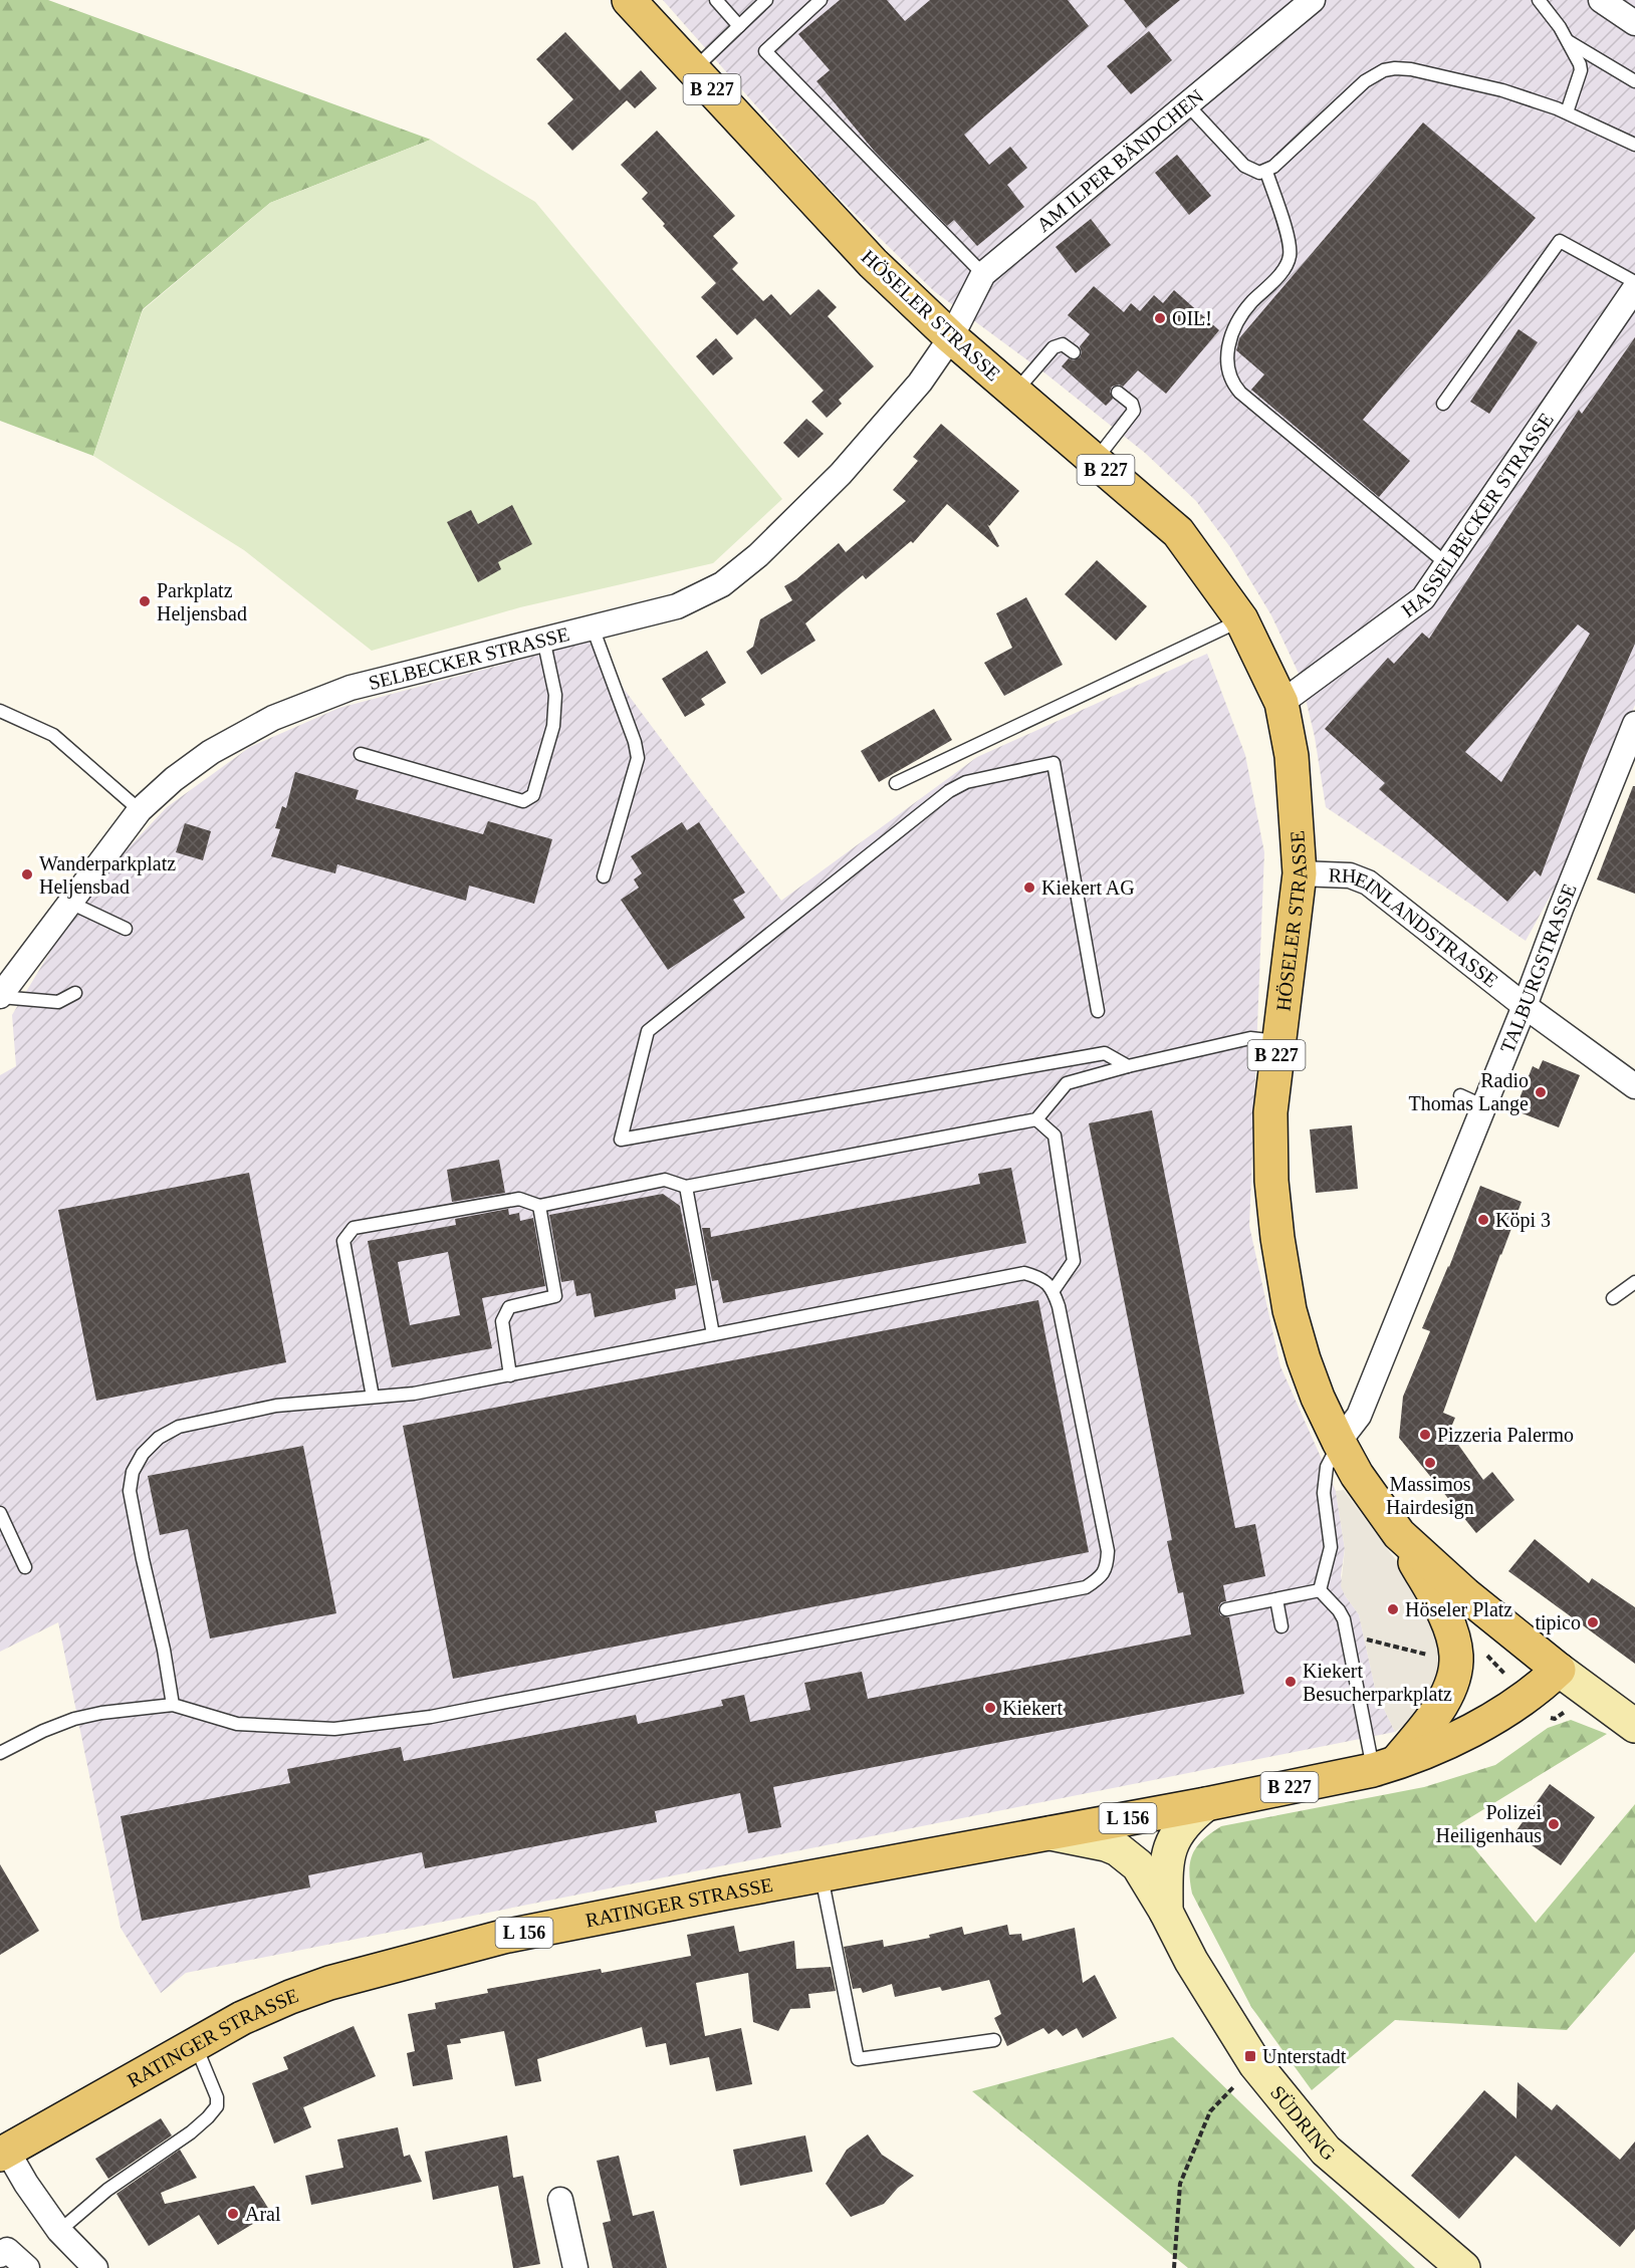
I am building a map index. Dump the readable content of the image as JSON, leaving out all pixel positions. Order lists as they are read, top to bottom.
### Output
{
  "streets": {
    "main road": [
      "B 227",
      "HÖSELER STRASSE",
      "L 156",
      "RATINGER STRASSE"
    ],
    "street": [
      "AM ILPER BÄNDCHEN",
      "HASSELBECKER STRASSE",
      "SELBECKER STRASSE",
      "RHEINLANDSTRASSE",
      "TALBURGSTRASSE",
      "SÜDRING"
    ]
  },
  "crossings": [
    ["B 227", "HÖSELER STRASSE"],
    ["B 227", "RATINGER STRASSE"],
    ["AM ILPER BÄNDCHEN", "HÖSELER STRASSE"],
    ["AM ILPER BÄNDCHEN", "SELBECKER STRASSE"],
    ["HÖSELER STRASSE", "HASSELBECKER STRASSE"],
    ["HÖSELER STRASSE", "SELBECKER STRASSE"],
    ["HÖSELER STRASSE", "RHEINLANDSTRASSE"],
    ["HÖSELER STRASSE", "TALBURGSTRASSE"],
    ["HÖSELER STRASSE", "RATINGER STRASSE"],
    ["RHEINLANDSTRASSE", "TALBURGSTRASSE"],
    ["RATINGER STRASSE", "SÜDRING"]
  ],
  "places": {
    "other": [
      "OIL!",
      "Parkplatz Heljensbad",
      "Wanderparkplatz Heljensbad",
      "Kiekert AG",
      "Radio Thomas Lange",
      "Köpi 3",
      "Pizzeria Palermo",
      "Massimos Hairdesign",
      "Höseler Platz",
      "tipico",
      "Kiekert Besucherparkplatz",
      "Kiekert",
      "Polizei Heiligenhaus",
      "Aral"
    ],
    "transit": ["Unterstadt"]
  }
}
